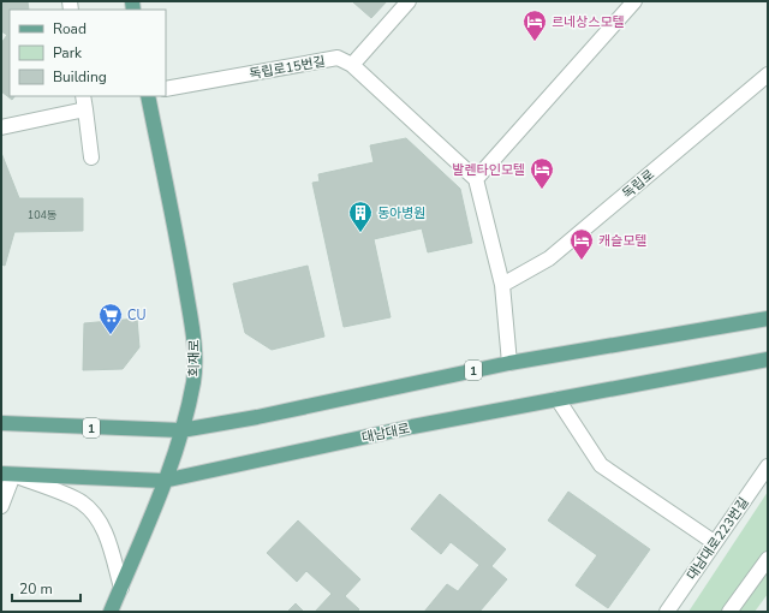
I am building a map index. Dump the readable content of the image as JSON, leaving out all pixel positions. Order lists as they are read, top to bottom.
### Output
{
  "streets": {
    "main road": ["회재로", "1", "대남대로"],
    "street": ["독립로15번길", "독립로", "대남대로223번길"]
  },
  "crossings": [
    ["회재로", "1"],
    ["회재로", "대남대로"]
  ],
  "places": {
    "hotel": ["르네상스모텔", "발렌타인모텔", "캐슬모텔"],
    "building": ["동아병원"],
    "supermarket": ["CU"]
  },
  "house_numbers": ["104동"],
  "legend": ["Road", "Park", "Building"],
  "scale_bar": "20 m"
}
